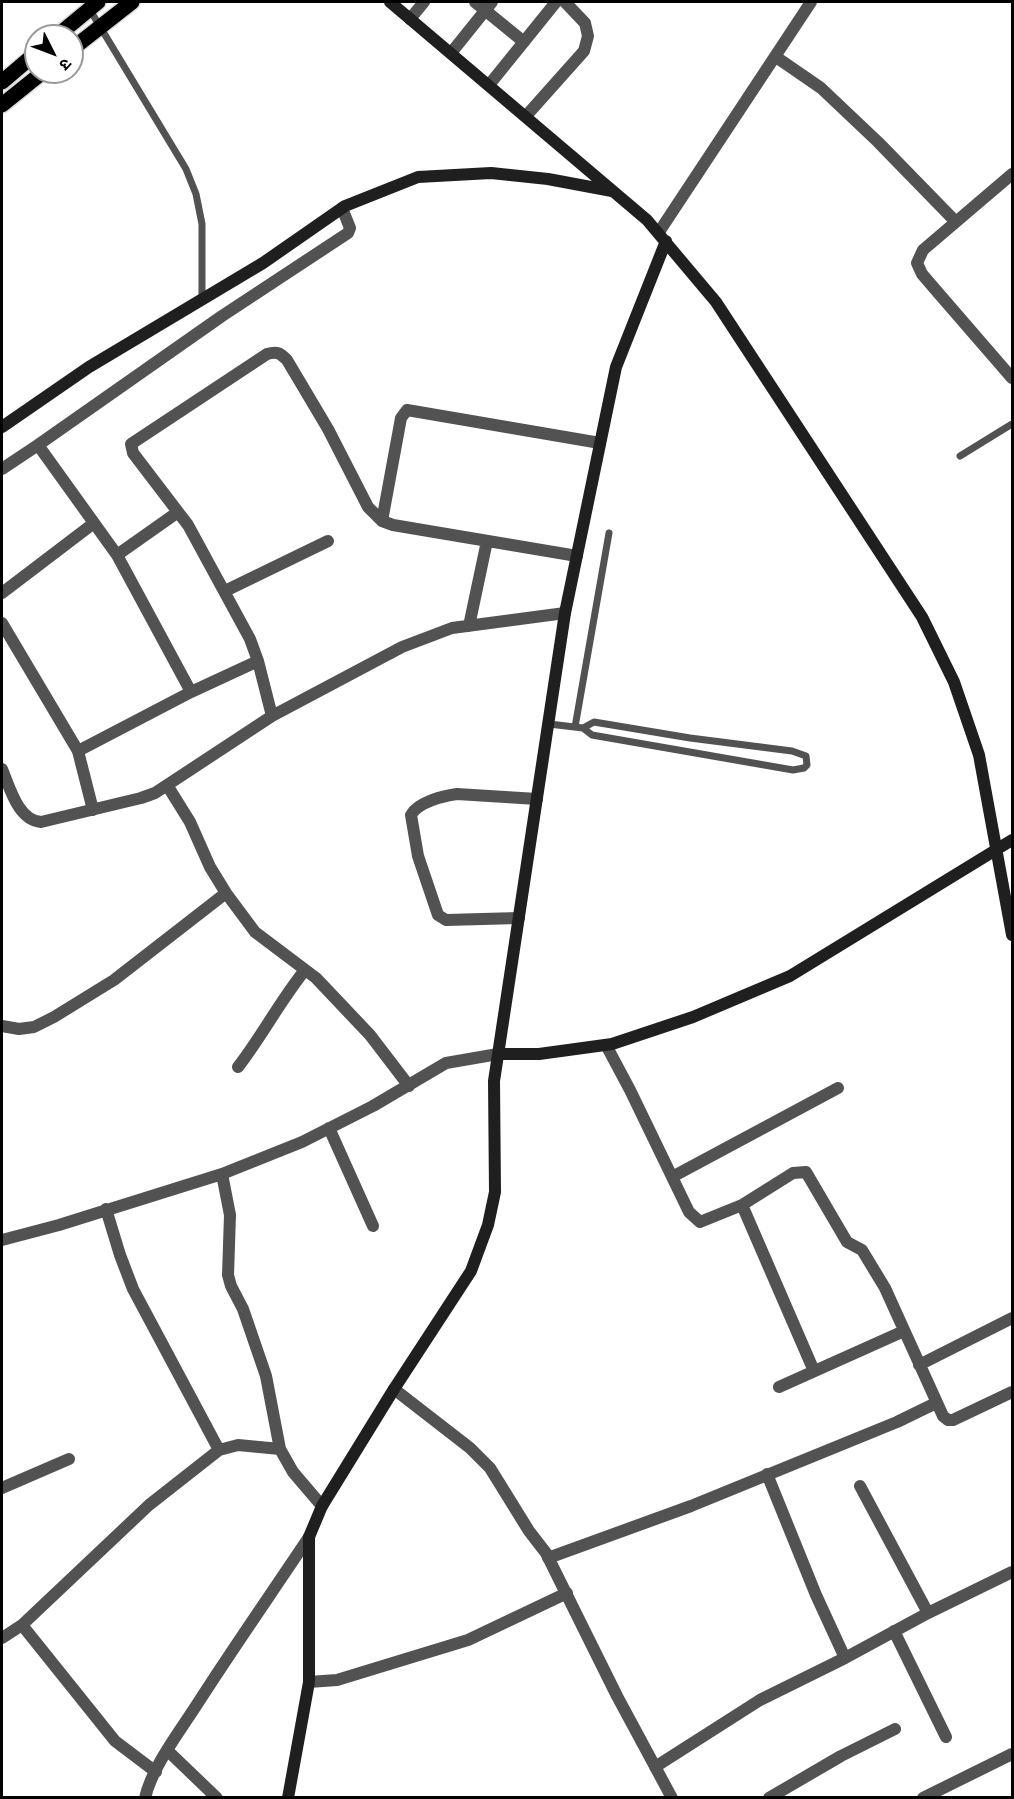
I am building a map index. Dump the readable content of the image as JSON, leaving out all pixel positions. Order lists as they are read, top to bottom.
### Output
{
  "north": "bottom right"
}
